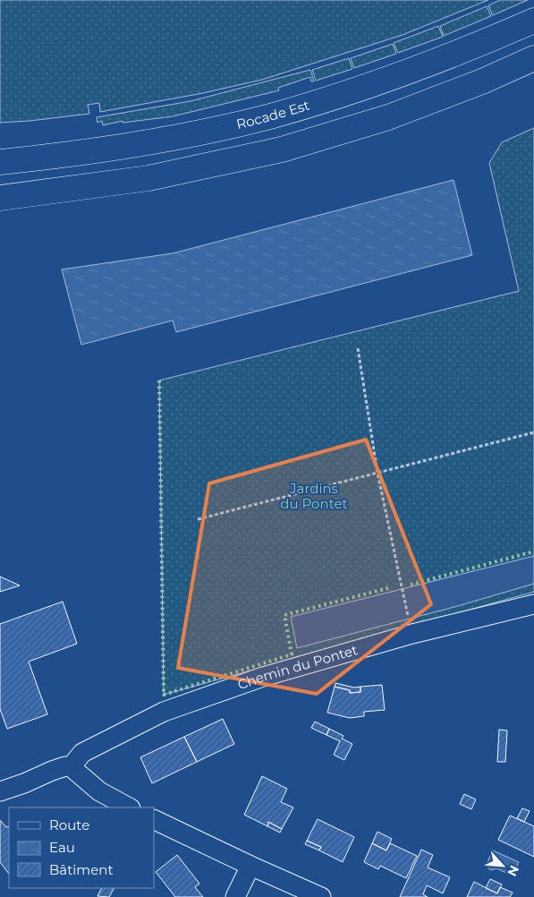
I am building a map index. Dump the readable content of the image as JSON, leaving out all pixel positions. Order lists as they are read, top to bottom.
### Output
{
  "streets": {
    "highway": ["Rocade Est"],
    "street": ["Chemin du Pontet"]
  },
  "parks": ["Jardins du Pontet"],
  "legend": ["Route", "Eau", "Bâtiment"],
  "north": "bottom right"
}
